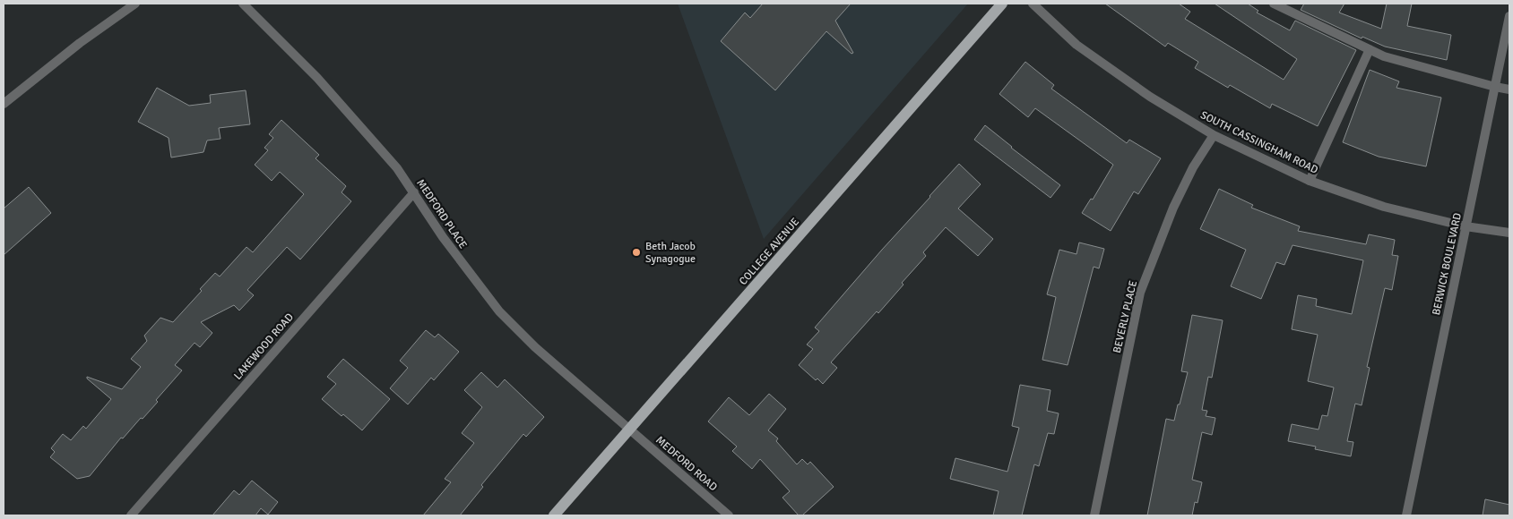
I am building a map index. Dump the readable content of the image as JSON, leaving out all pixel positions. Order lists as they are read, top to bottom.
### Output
{
  "streets": {
    "main road": ["COLLEGE AVENUE"],
    "street": [
      "SOUTH CASSINGHAM ROAD",
      "MEDFORD PLACE",
      "BERWICK BOULEVARD",
      "BEVERLY PLACE",
      "LAKEWOOD ROAD",
      "MEDFORD ROAD"
    ]
  },
  "crossings": [
    ["SOUTH CASSINGHAM ROAD", "BERWICK BOULEVARD"],
    ["SOUTH CASSINGHAM ROAD", "BEVERLY PLACE"],
    ["MEDFORD PLACE", "COLLEGE AVENUE"],
    ["MEDFORD PLACE", "LAKEWOOD ROAD"],
    ["MEDFORD PLACE", "MEDFORD ROAD"],
    ["COLLEGE AVENUE", "MEDFORD ROAD"]
  ],
  "places": ["Beth Jacob Synagogue"]
}
